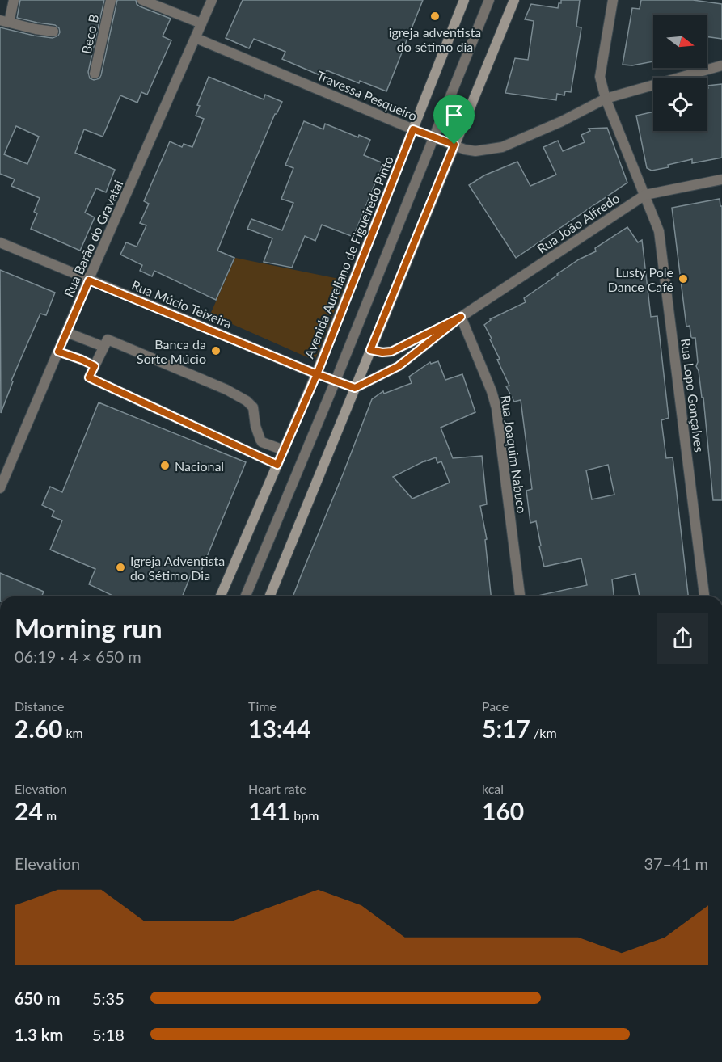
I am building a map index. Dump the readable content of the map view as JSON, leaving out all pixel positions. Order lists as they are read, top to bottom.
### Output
{
  "streets": {
    "main road": ["Avenida Aureliano de Figueiredo Pinto"],
    "street": [
      "Beco B",
      "Travessa Pesqueiro",
      "Rua João Alfredo",
      "Rua Barão do Gravatai",
      "Rua Múcio Teixeira",
      "Rua Lopo Gonçalves",
      "Rua Joaquim Nabuco"
    ]
  },
  "crossings": [
    ["Travessa Pesqueiro", "Rua Barão do Gravatai"],
    ["Travessa Pesqueiro", "Avenida Aureliano de Figueiredo Pinto"],
    ["Travessa Pesqueiro", "Rua Lopo Gonçalves"],
    ["Rua João Alfredo", "Rua Múcio Teixeira"],
    ["Rua João Alfredo", "Rua Lopo Gonçalves"],
    ["Rua João Alfredo", "Rua Joaquim Nabuco"],
    ["Rua Barão do Gravatai", "Rua Múcio Teixeira"],
    ["Avenida Aureliano de Figueiredo Pinto", "Rua Múcio Teixeira"]
  ],
  "places": [
    "igreja adventista do sétimo dia",
    "Lusty Pole Dance Café",
    "Banca da Sorte Múcio",
    "Nacional",
    "Igreja Adventista do Sétimo Dia"
  ],
  "north": "right",
  "page": {
    "heading": ["Morning run", "06:19 · 4 × 650 m"],
    "stats": [
      ["Distance", "2.60 km"],
      ["Time", "13:44"],
      ["Pace", "5:17 /km"],
      ["Elevation", "24 m"],
      ["Heart rate", "141 bpm"],
      ["kcal", "160"]
    ],
    "chart": ["Elevation", "37–41 m"],
    "list": [
      {
        "name": "650 m",
        "note": "5:35"
      },
      {
        "name": "1.3 km",
        "note": "5:18"
      }
    ]
  }
}
